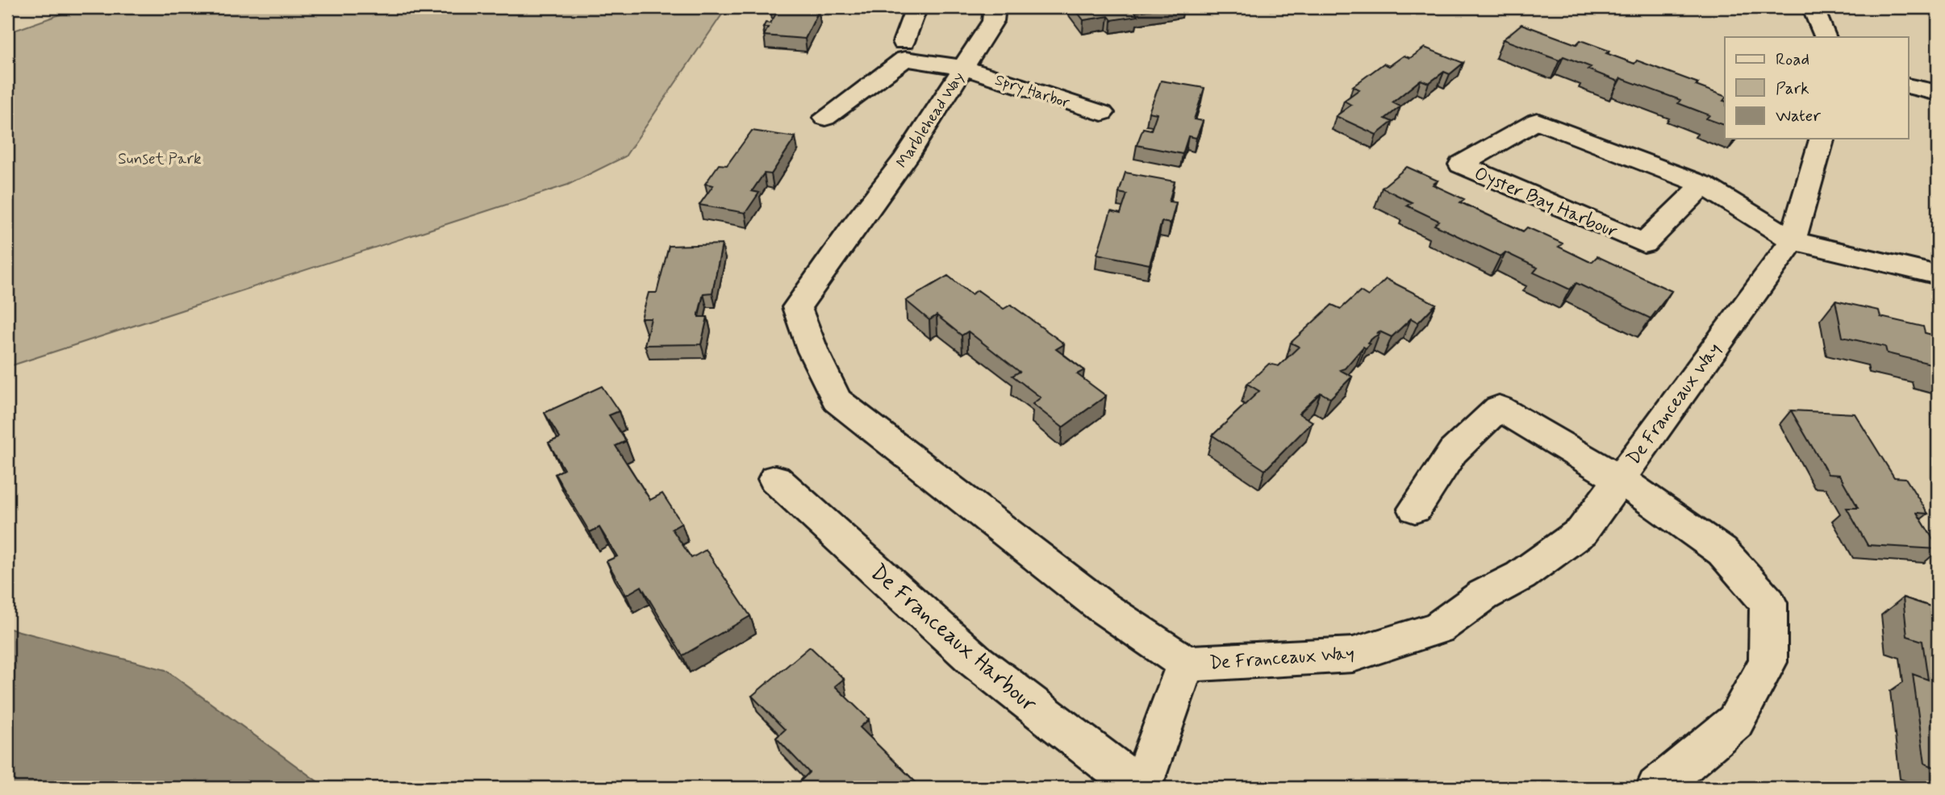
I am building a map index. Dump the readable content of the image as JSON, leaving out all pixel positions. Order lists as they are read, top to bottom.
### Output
{
  "streets": {
    "street": [
      "Spry Harbor",
      "Marblehead Way",
      "Oyster Bay Harbour",
      "De Franceaux Way",
      "De Franceaux Harbour"
    ]
  },
  "crossings": [
    ["Spry Harbor", "Marblehead Way"],
    ["Marblehead Way", "De Franceaux Way"],
    ["Oyster Bay Harbour", "De Franceaux Way"]
  ],
  "parks": ["Sunset Park"],
  "legend": ["Road", "Park", "Water"]
}
